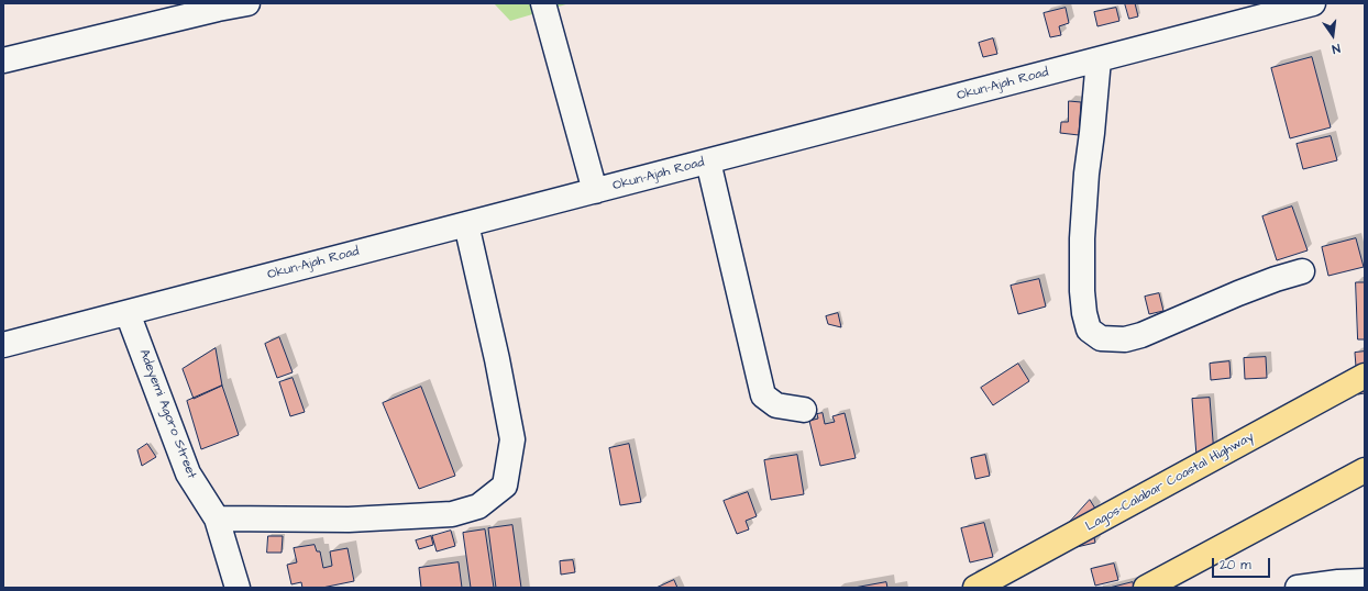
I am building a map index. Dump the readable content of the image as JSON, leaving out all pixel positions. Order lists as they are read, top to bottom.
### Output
{
  "streets": {
    "highway": ["Lagos-Calabar Coastal Highway"],
    "street": ["Okun-Ajah Road", "Adeyemi Agoro Street"]
  },
  "crossings": [
    ["Okun-Ajah Road", "Adeyemi Agoro Street"]
  ],
  "scale_bar": "20 m",
  "north": "bottom"
}
